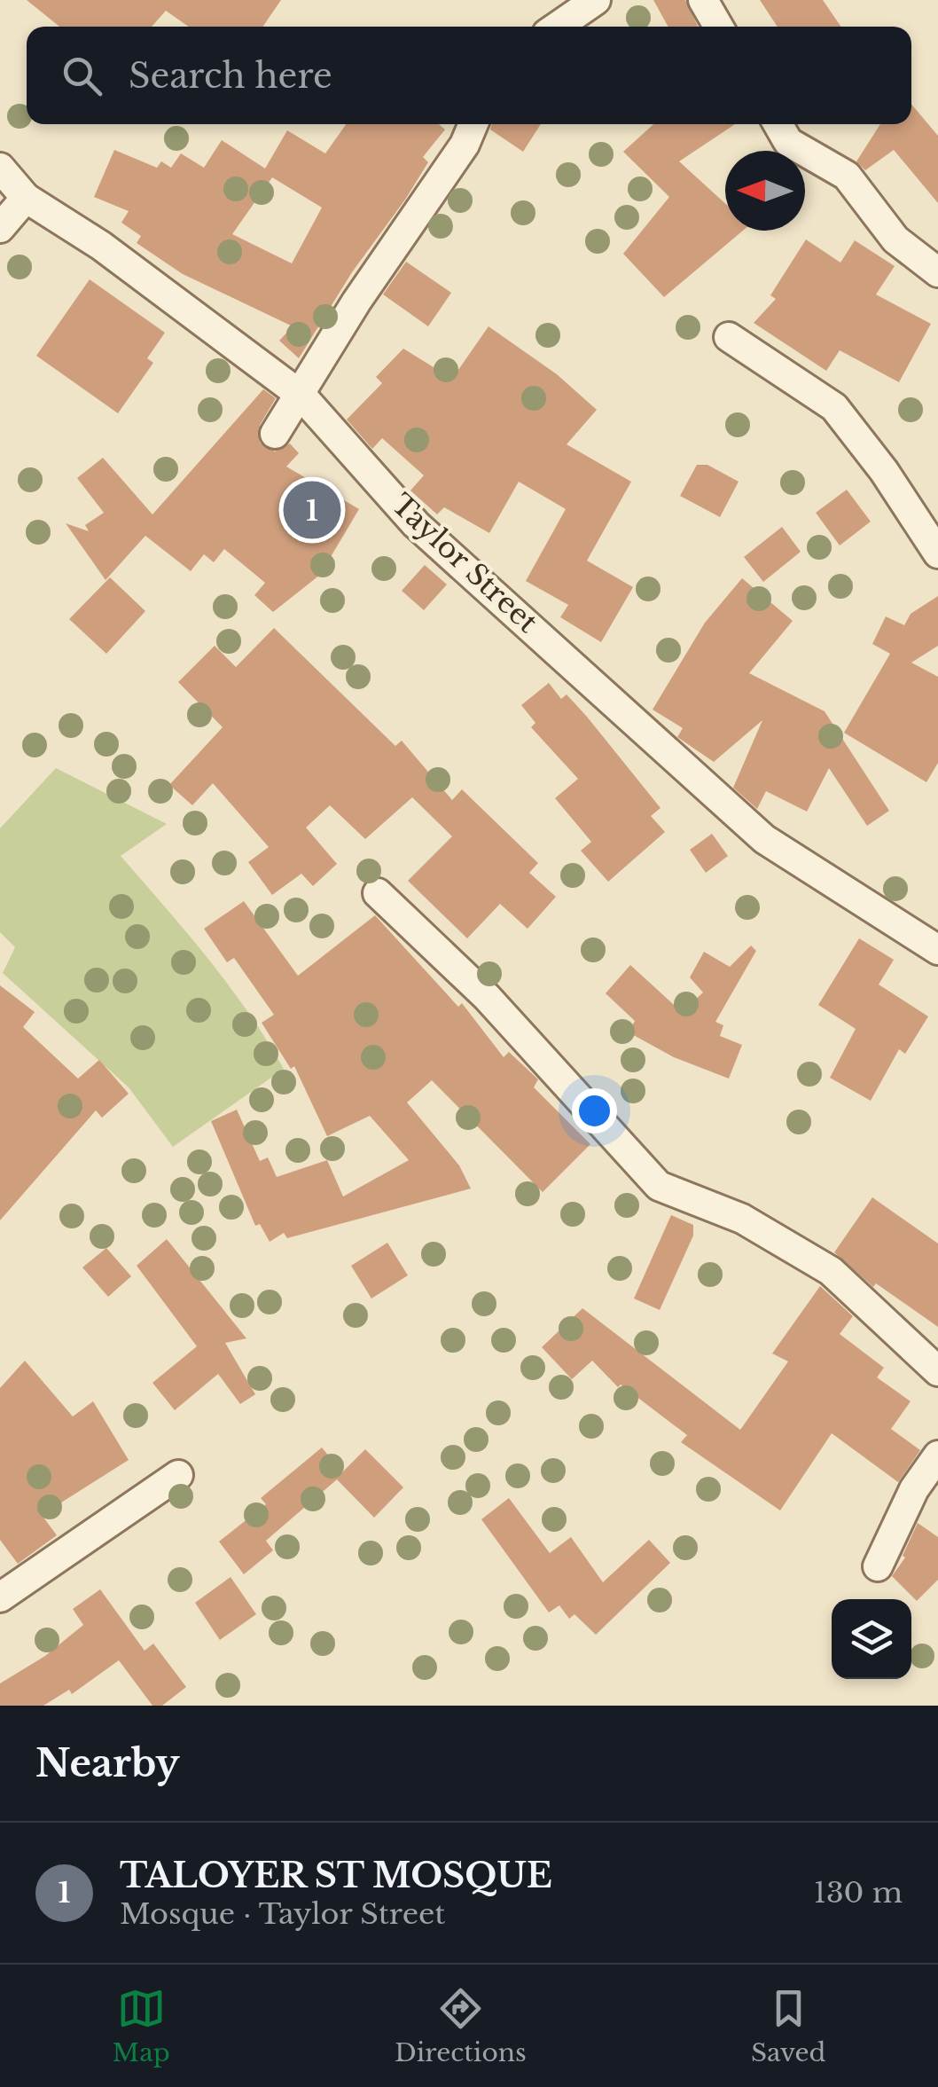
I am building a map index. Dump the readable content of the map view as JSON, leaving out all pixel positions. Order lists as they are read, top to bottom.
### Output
{
  "streets": {
    "street": ["Taylor Street"]
  },
  "north": "left",
  "page": {
    "search": "Search here",
    "pins": "1",
    "heading": "Nearby",
    "list": [
      {
        "mark": "1",
        "name": "TALOYER ST MOSQUE",
        "note": "Mosque · Taylor Street",
        "value": "130 m"
      }
    ],
    "nav": ["Map", "Directions", "Saved"]
  }
}
